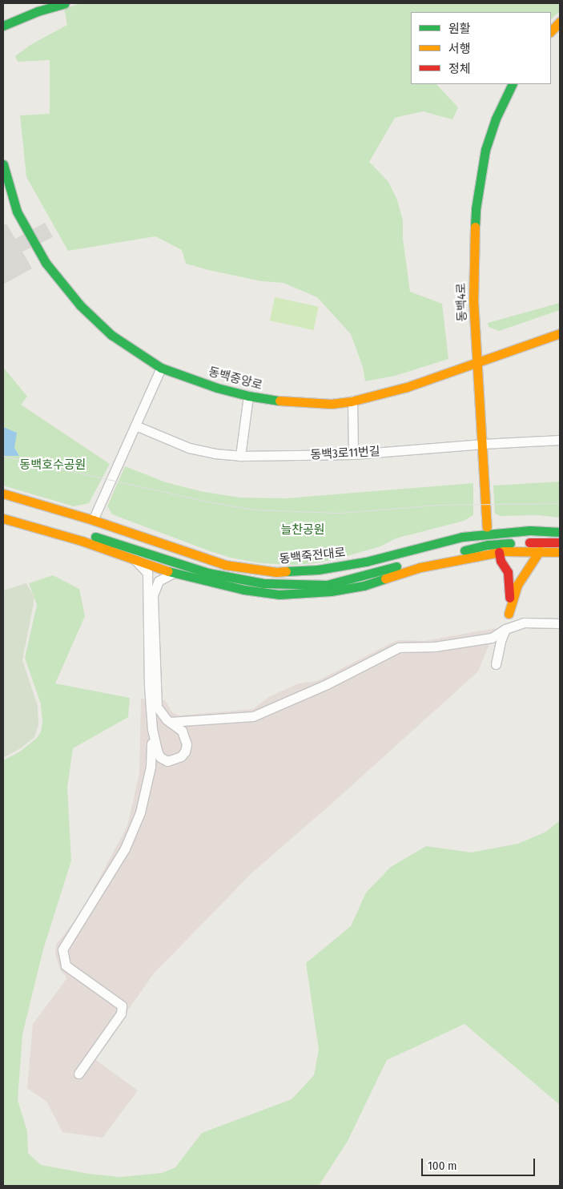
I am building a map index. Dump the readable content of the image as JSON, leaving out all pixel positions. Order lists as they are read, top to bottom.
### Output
{
  "streets": {
    "main road": ["동백4로", "동백중앙로", "동백죽전대로"],
    "street": ["동백3로11번길"]
  },
  "crossings": [
    ["동백4로", "동백중앙로"],
    ["동백4로", "동백3로11번길"]
  ],
  "parks": ["동백호수공원", "늘찬공원"],
  "legend": ["원활", "서행", "정체"],
  "scale_bar": "100 m"
}
